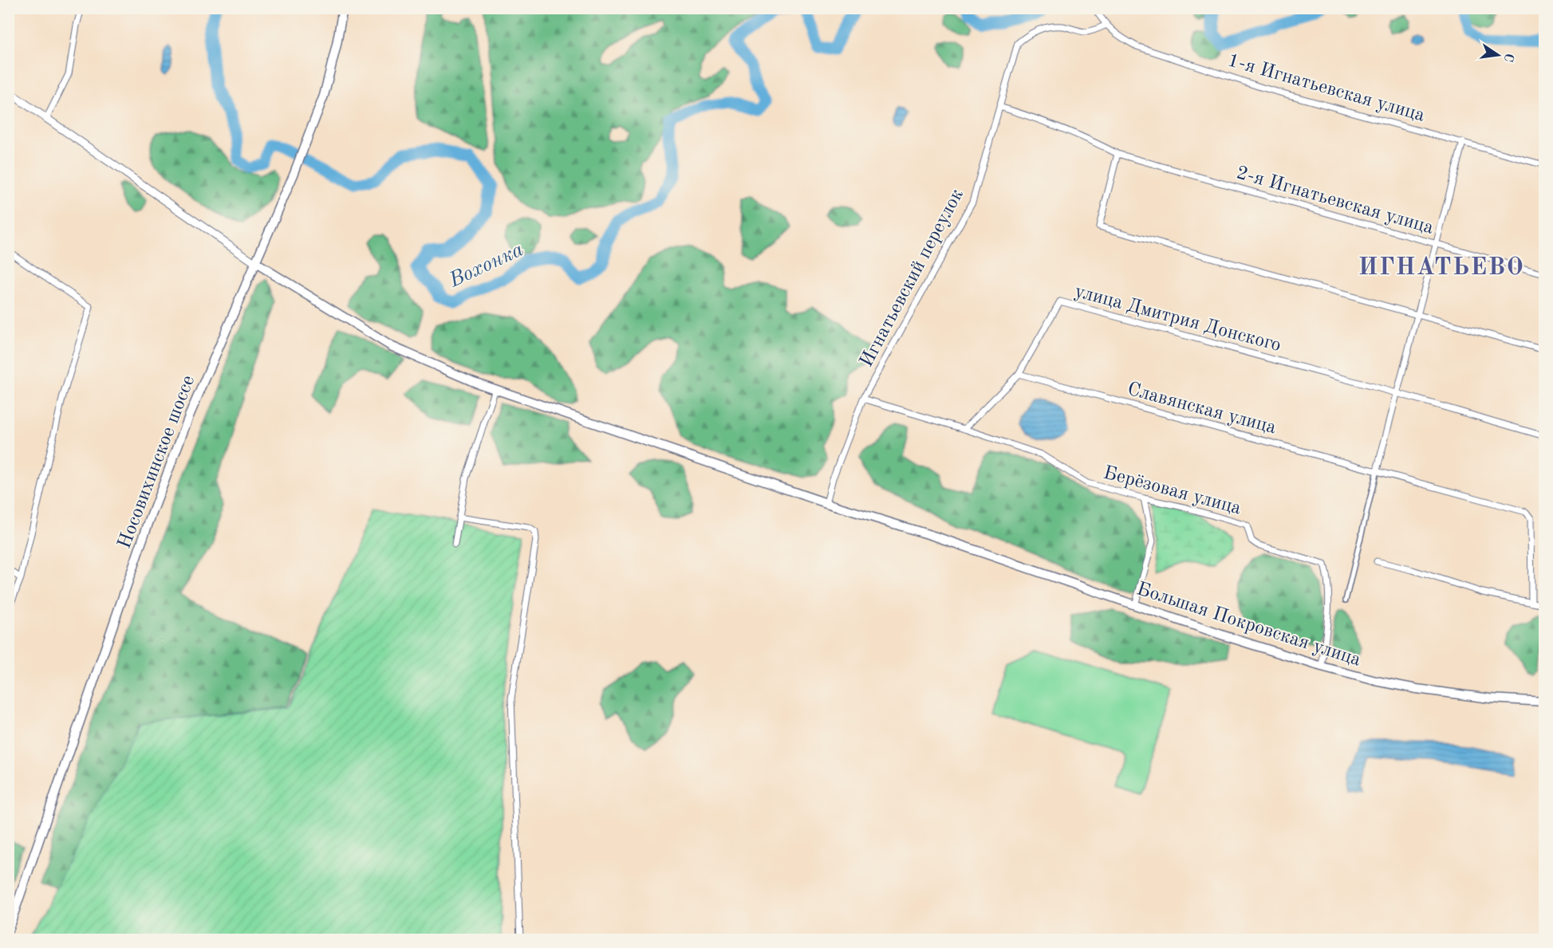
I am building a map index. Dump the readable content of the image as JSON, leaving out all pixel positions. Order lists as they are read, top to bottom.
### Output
{
  "streets": {
    "main road": ["Носовихинское шоссе", "Большая Покровская улица"],
    "street": [
      "1-я Игнатьевская улица",
      "2-я Игнатьевская улица",
      "Игнатьевский переулок",
      "улица Дмитрия Донского",
      "Славянская улица",
      "Берёзовая улица"
    ]
  },
  "crossings": [
    ["1-я Игнатьевская улица", "Игнатьевский переулок"],
    ["2-я Игнатьевская улица", "Игнатьевский переулок"],
    ["Игнатьевский переулок", "Большая Покровская улица"],
    ["улица Дмитрия Донского", "Славянская улица"],
    ["улица Дмитрия Донского", "Берёзовая улица"],
    ["Носовихинское шоссе", "Большая Покровская улица"],
    ["Берёзовая улица", "Большая Покровская улица"]
  ],
  "districts": ["ИГНАТЬЕВО"],
  "water": ["Вохонка"],
  "north": "right"
}
